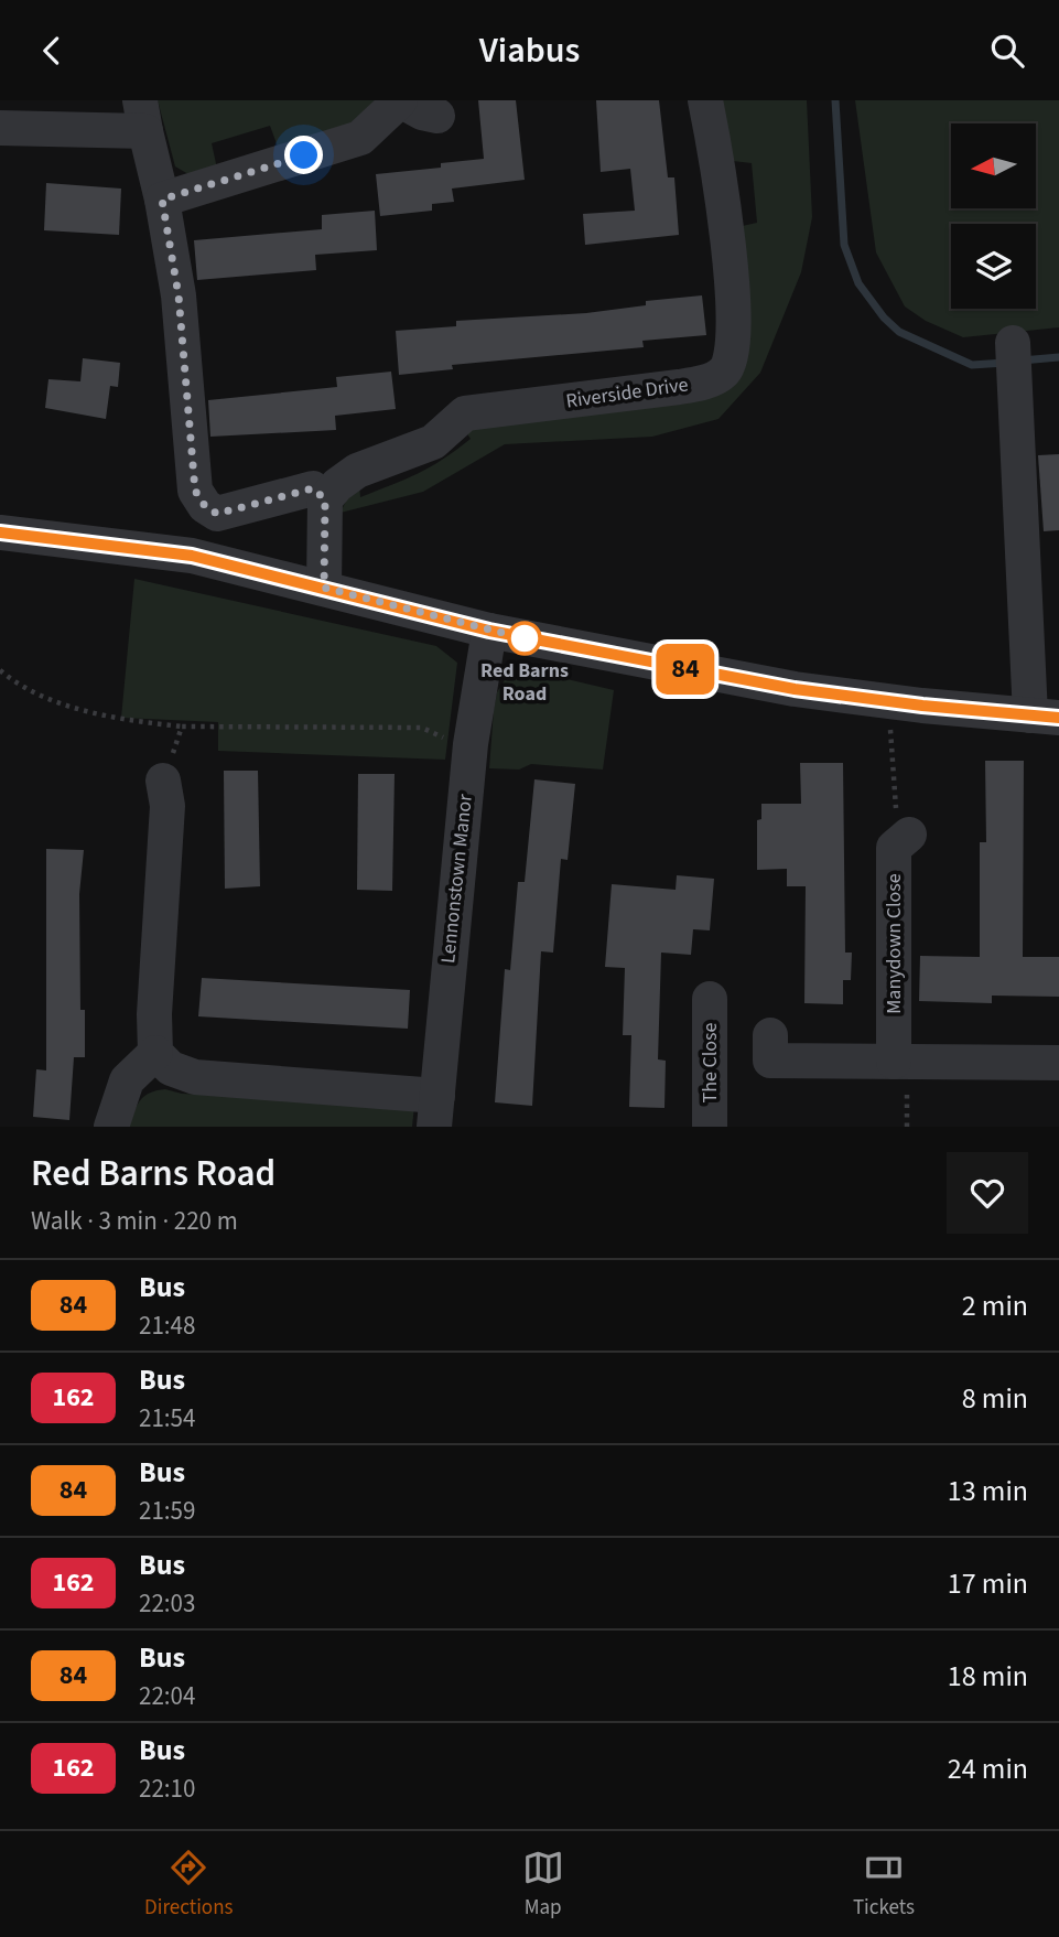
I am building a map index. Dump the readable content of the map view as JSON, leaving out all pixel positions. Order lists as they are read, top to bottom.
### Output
{
  "streets": {
    "street": [
      "Riverside Drive",
      "Lennonstown Manor",
      "Manydown Close",
      "The Close"
    ]
  },
  "places": ["Red Barns Road"],
  "lines": ["bus line 84"],
  "north": "left",
  "page": {
    "header": "Viabus",
    "on_map": "84",
    "heading": ["Red Barns Road", "Walk · 3 min · 220 m"],
    "list": [
      {
        "mark": "84",
        "name": "Bus",
        "note": "21:48",
        "value": "2 min"
      },
      {
        "mark": "162",
        "name": "Bus",
        "note": "21:54",
        "value": "8 min"
      },
      {
        "mark": "84",
        "name": "Bus",
        "note": "21:59",
        "value": "13 min"
      },
      {
        "mark": "162",
        "name": "Bus",
        "note": "22:03",
        "value": "17 min"
      },
      {
        "mark": "84",
        "name": "Bus",
        "note": "22:04",
        "value": "18 min"
      },
      {
        "mark": "162",
        "name": "Bus",
        "note": "22:10",
        "value": "24 min"
      }
    ],
    "tabs": ["Directions", "Map", "Tickets"]
  }
}
